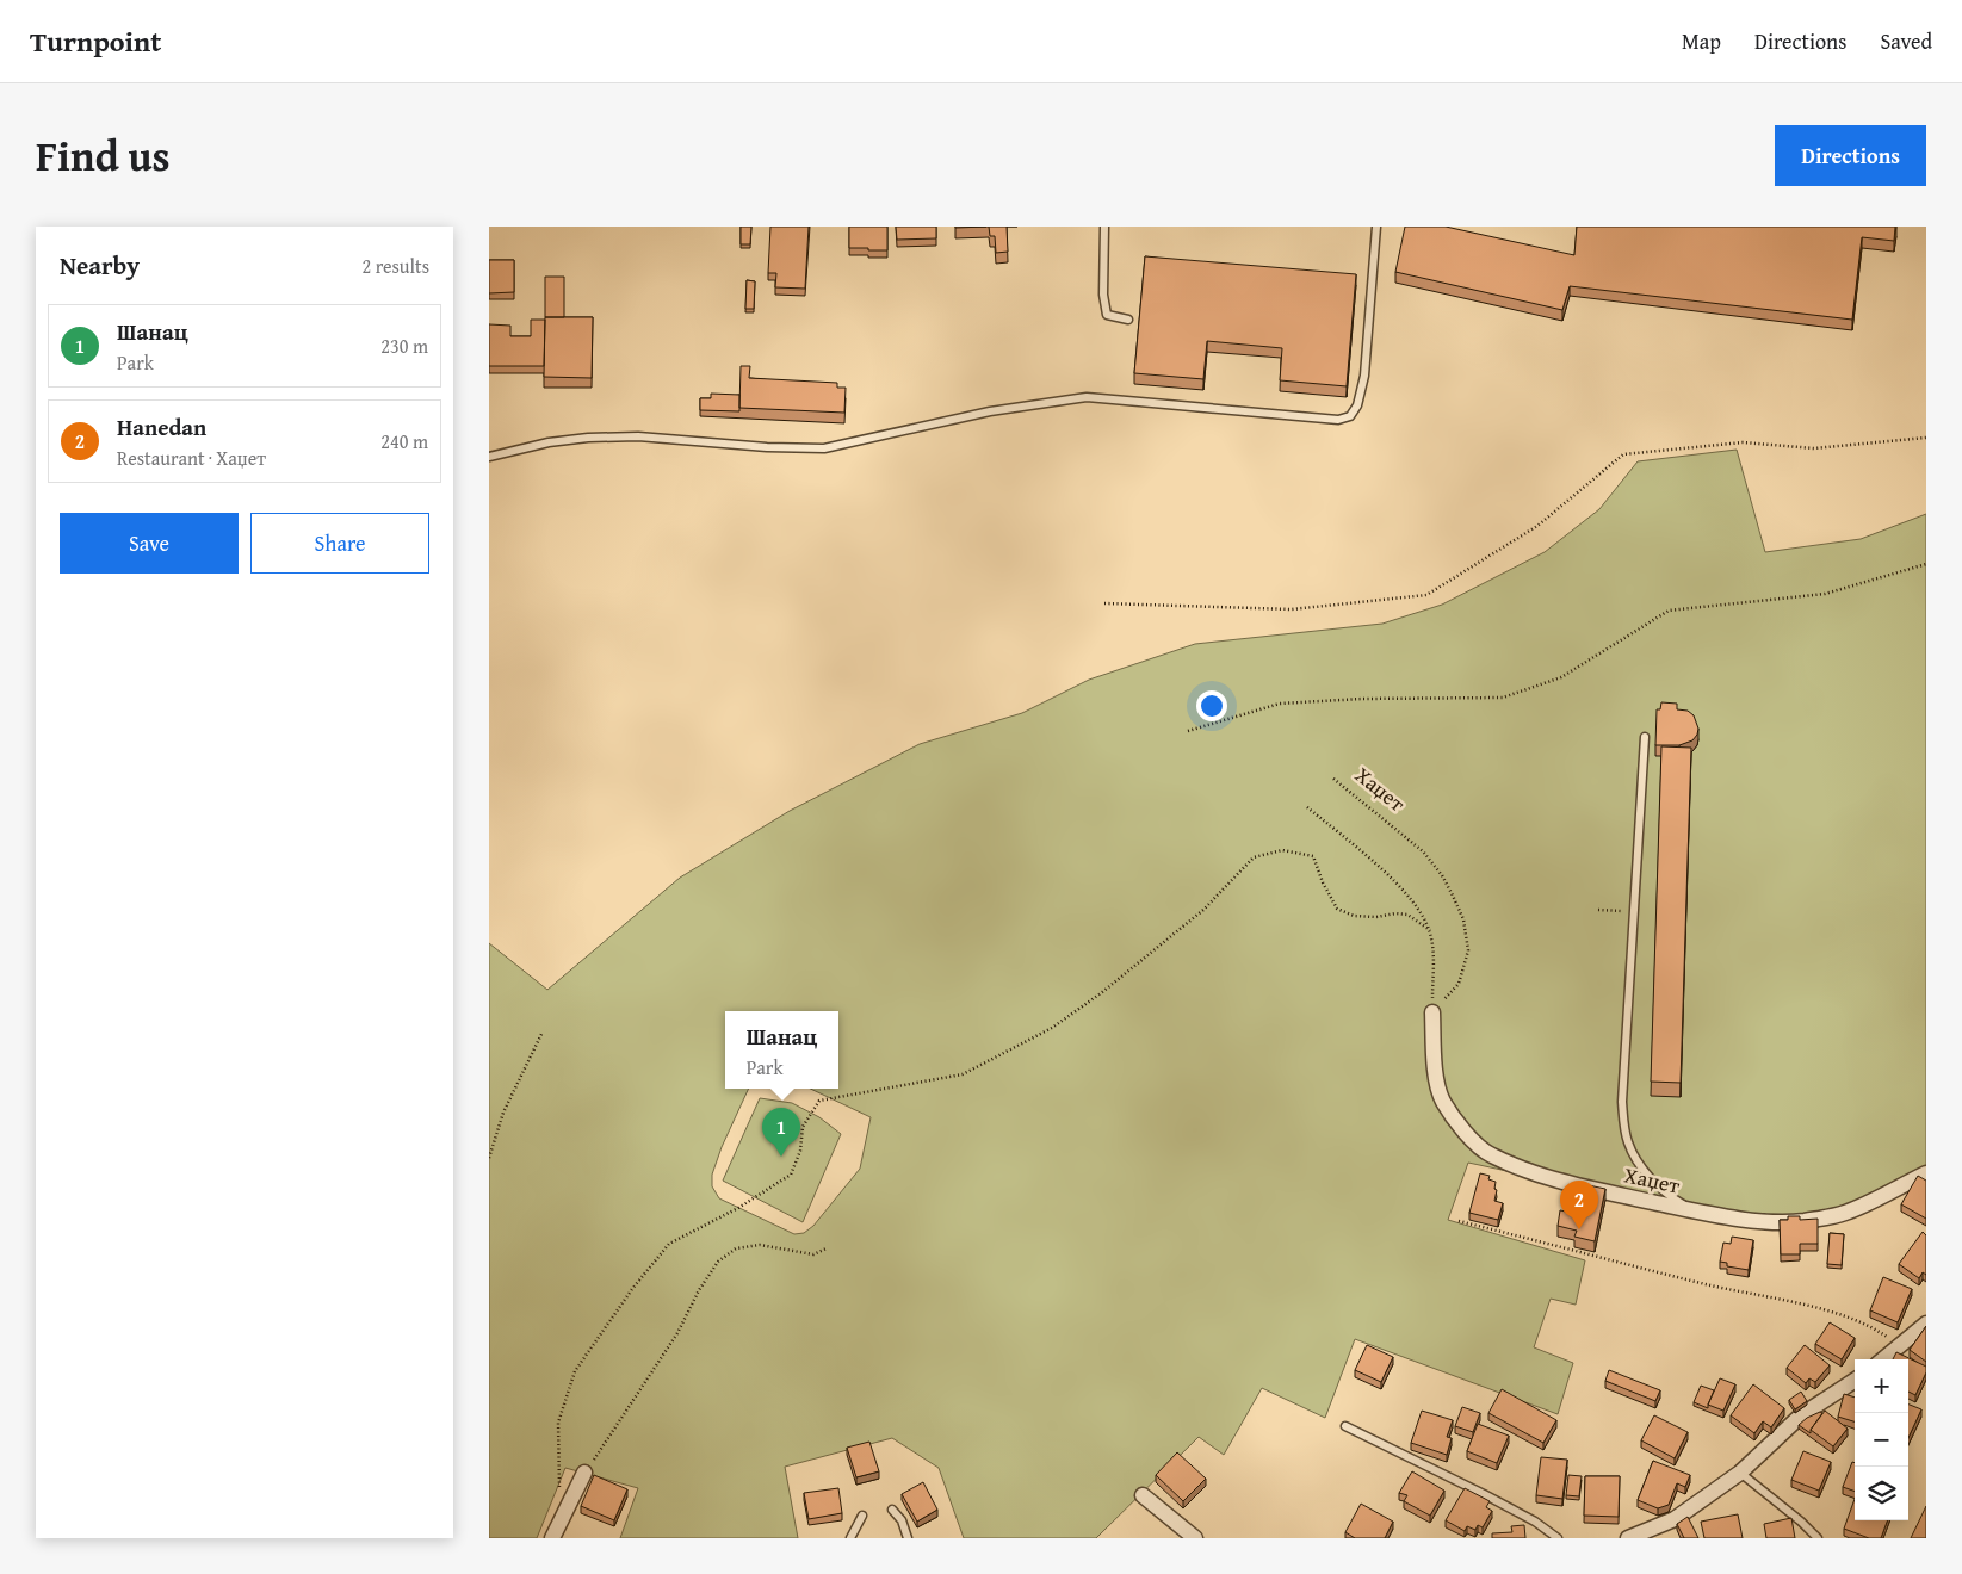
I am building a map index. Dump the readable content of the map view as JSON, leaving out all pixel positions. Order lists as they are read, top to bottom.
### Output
{
  "streets": {
    "street": ["Хаџет"]
  },
  "page": {
    "header": "Turnpoint",
    "nav": ["Map", "Directions", "Saved"],
    "title": "Find us",
    "buttons": [
      "Directions",
      ["Save", "Share"]
    ],
    "heading": ["Nearby", "2 results"],
    "list": [
      {
        "mark": "1",
        "name": "Шанац",
        "note": "Park",
        "value": "230 m"
      },
      {
        "mark": "2",
        "name": "Hanedan",
        "note": "Restaurant · Хаџет",
        "value": "240 m"
      }
    ],
    "popup": ["Шанац", "Park"],
    "pins": ["1", "2"],
    "map_buttons": ["+", "−"]
  }
}
